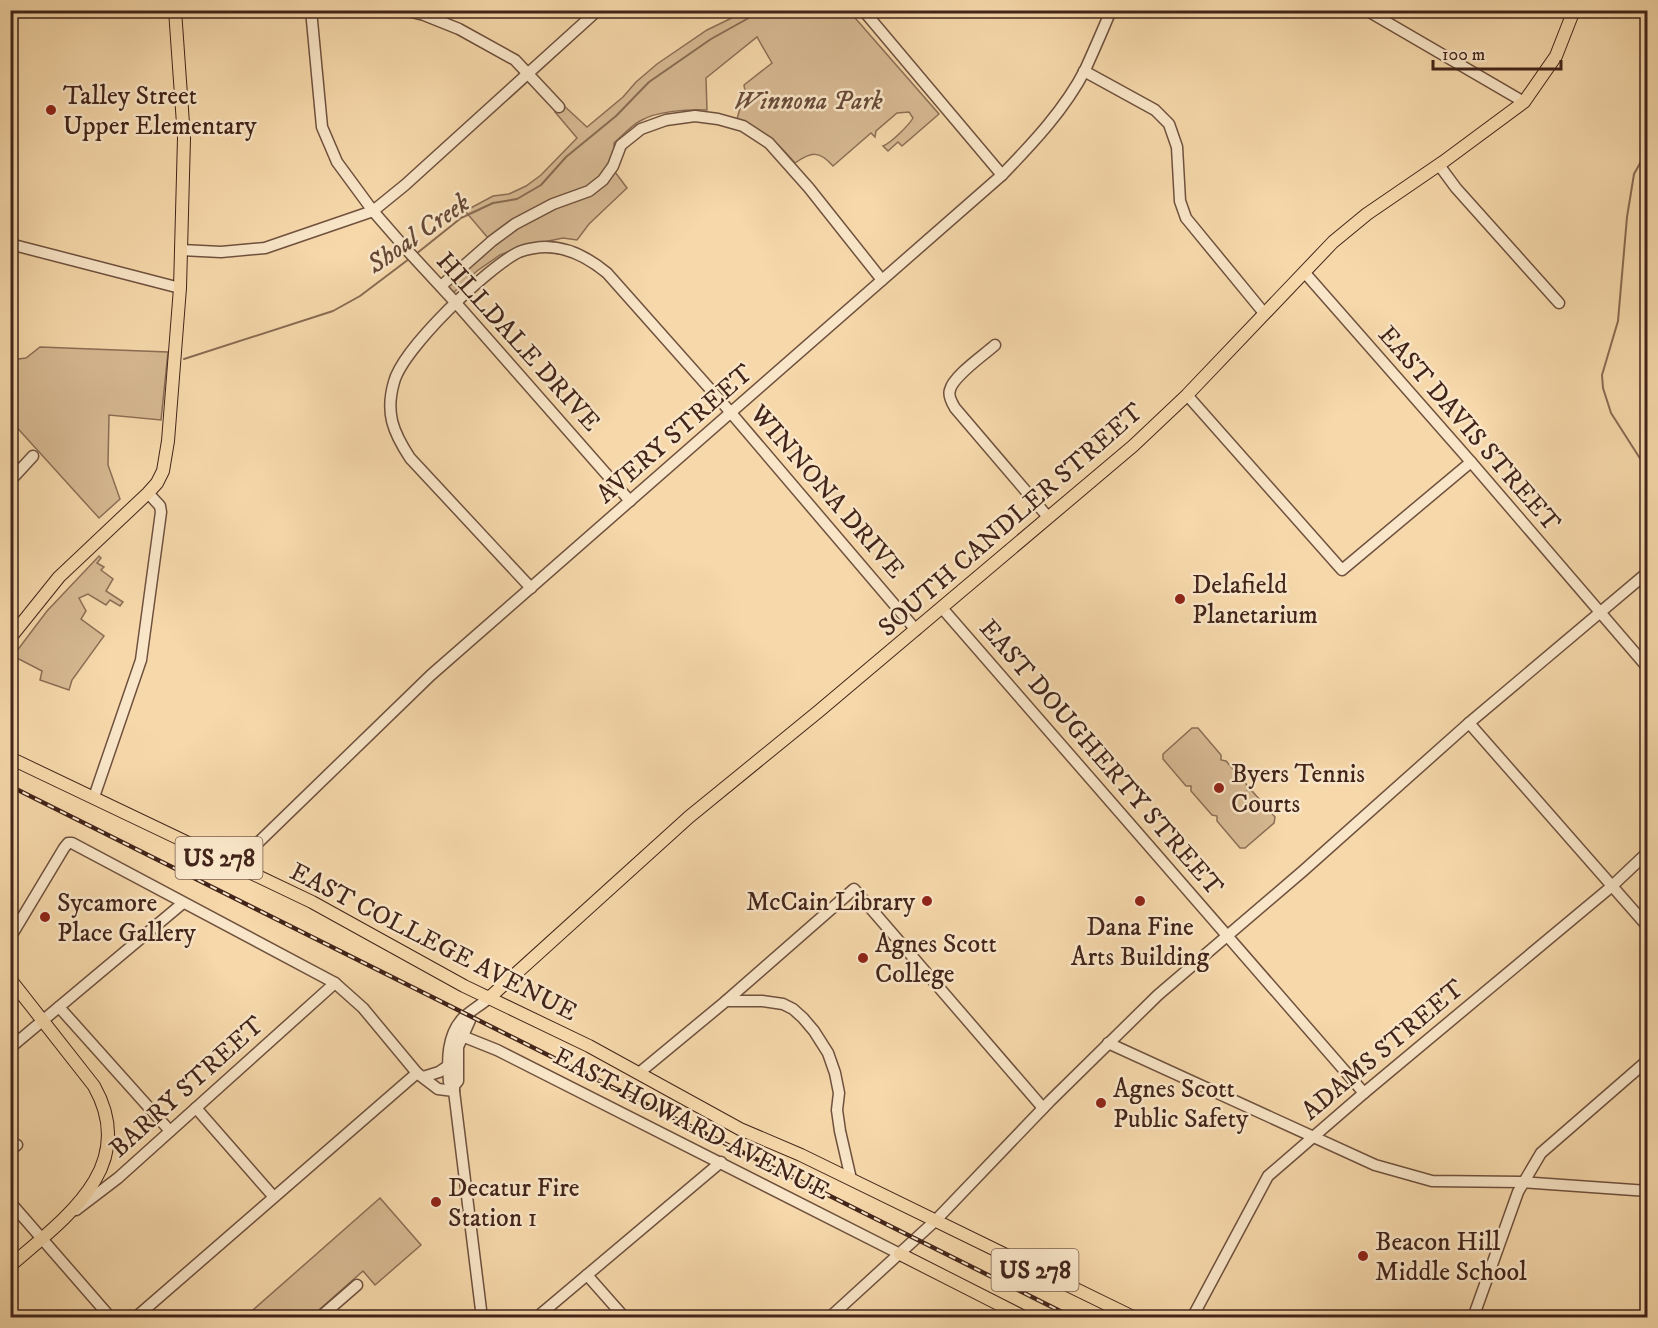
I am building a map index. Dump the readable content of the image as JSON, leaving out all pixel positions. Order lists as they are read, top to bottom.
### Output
{
  "streets": {
    "main road": ["SOUTH CANDLER STREET", "US 278", "EAST COLLEGE AVENUE"],
    "street": [
      "HILLDALE DRIVE",
      "EAST DAVIS STREET",
      "AVERY STREET",
      "WINNONA DRIVE",
      "EAST DOUGHERTY STREET",
      "ADAMS STREET",
      "BARRY STREET",
      "EAST HOWARD AVENUE"
    ]
  },
  "crossings": [
    ["HILLDALE DRIVE", "AVERY STREET"],
    ["HILLDALE DRIVE", "WINNONA DRIVE"],
    ["EAST DAVIS STREET", "SOUTH CANDLER STREET"],
    ["AVERY STREET", "WINNONA DRIVE"],
    ["AVERY STREET", "EAST COLLEGE AVENUE"],
    ["WINNONA DRIVE", "SOUTH CANDLER STREET"],
    ["SOUTH CANDLER STREET", "EAST DOUGHERTY STREET"],
    ["SOUTH CANDLER STREET", "EAST COLLEGE AVENUE"],
    ["EAST DOUGHERTY STREET", "ADAMS STREET"],
    ["US 278", "EAST COLLEGE AVENUE"]
  ],
  "water": ["Shoal Creek"],
  "parks": ["Winnona Park"],
  "places": [
    "Talley Street Upper Elementary",
    "Delafield Planetarium",
    "Byers Tennis Courts",
    "McCain Library",
    "Dana Fine Arts Building",
    "Sycamore Place Gallery",
    "Agnes Scott College",
    "Agnes Scott Public Safety",
    "Decatur Fire Station 1",
    "Beacon Hill Middle School"
  ],
  "scale_bar": "100 m"
}
